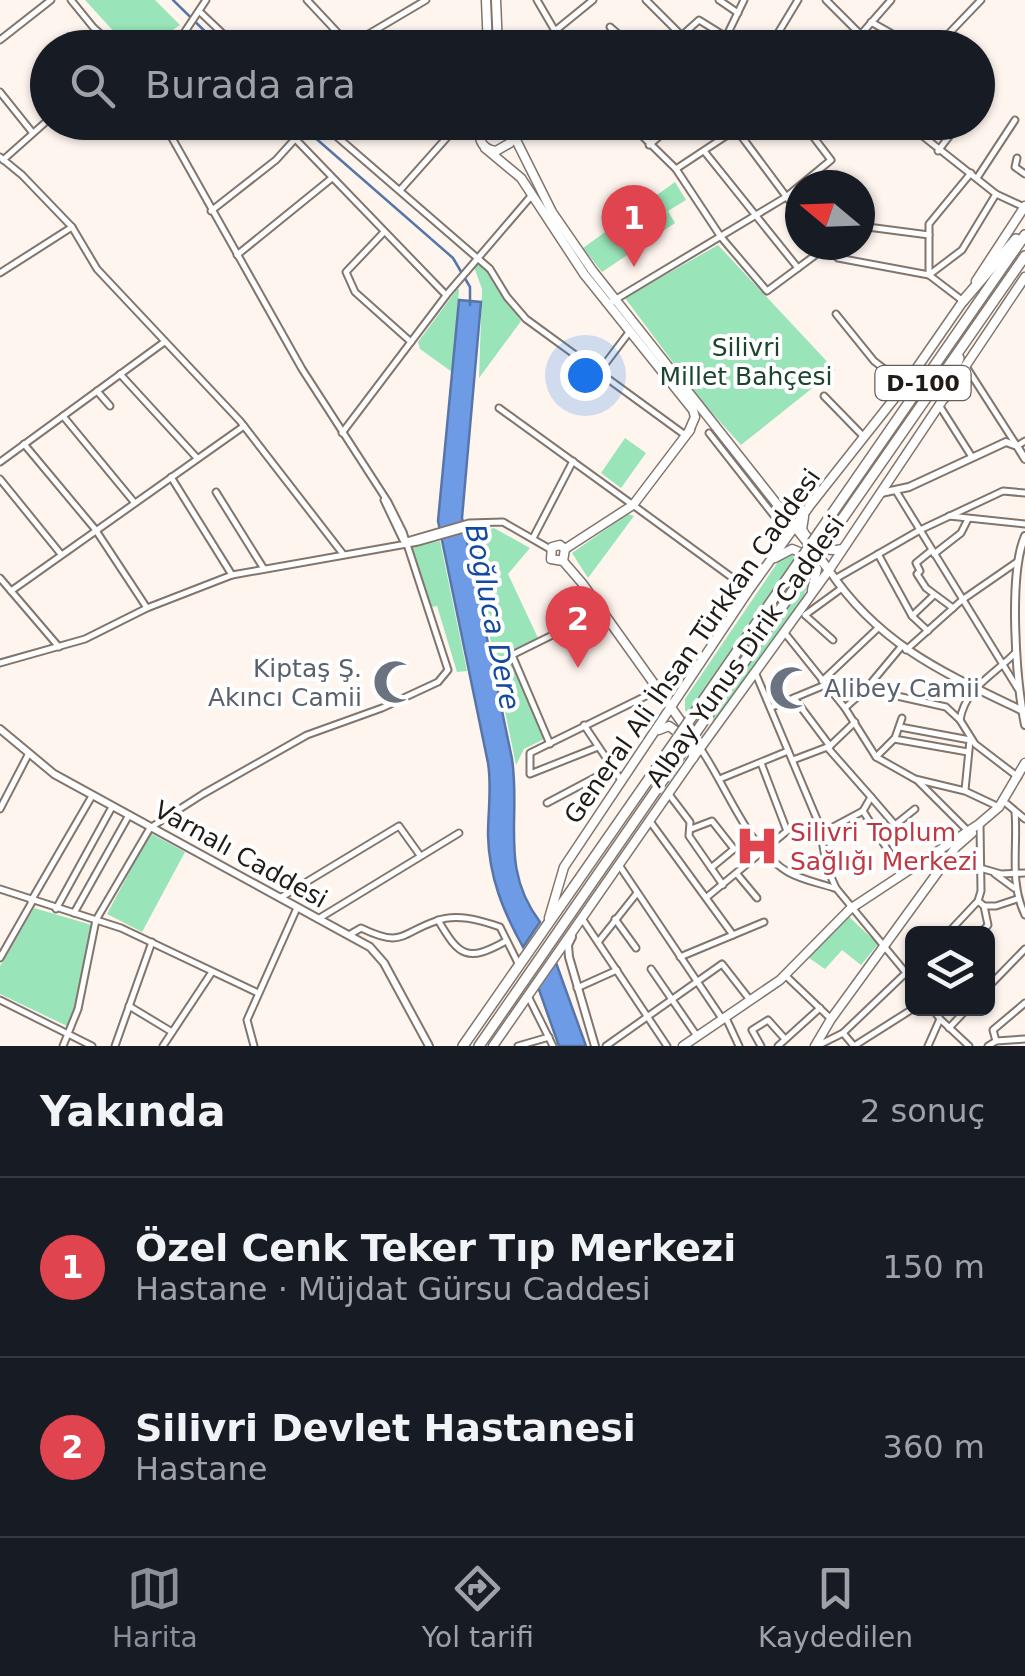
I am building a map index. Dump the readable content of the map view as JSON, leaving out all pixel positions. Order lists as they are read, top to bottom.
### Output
{
  "streets": {
    "highway": ["D-100"],
    "main road": ["General Ali İhsan Türkkan Caddesi", "Albay Yunus Dirik Caddesi", "Varnalı Caddesi"]
  },
  "crossings": [
    ["D-100", "General Ali İhsan Türkkan Caddesi"]
  ],
  "water": ["Boğluca Dere"],
  "parks": ["Silivri Millet Bahçesi"],
  "places": {
    "mosque": ["Kiptaş Ş. Akıncı Camii", "Alibey Camii"],
    "hospital": ["Silivri Toplum Sağlığı Merkezi"]
  },
  "north": "left",
  "page": {
    "search": "Burada ara",
    "pins": ["1", "2"],
    "heading": ["Yakında", "2 sonuç"],
    "list": [
      {
        "mark": "1",
        "name": "Özel Cenk Teker Tıp Merkezi",
        "note": "Hastane · Müjdat Gürsu Caddesi",
        "value": "150 m"
      },
      {
        "mark": "2",
        "name": "Silivri Devlet Hastanesi",
        "note": "Hastane",
        "value": "360 m"
      }
    ],
    "nav": ["Harita", "Yol tarifi", "Kaydedilen"]
  }
}
